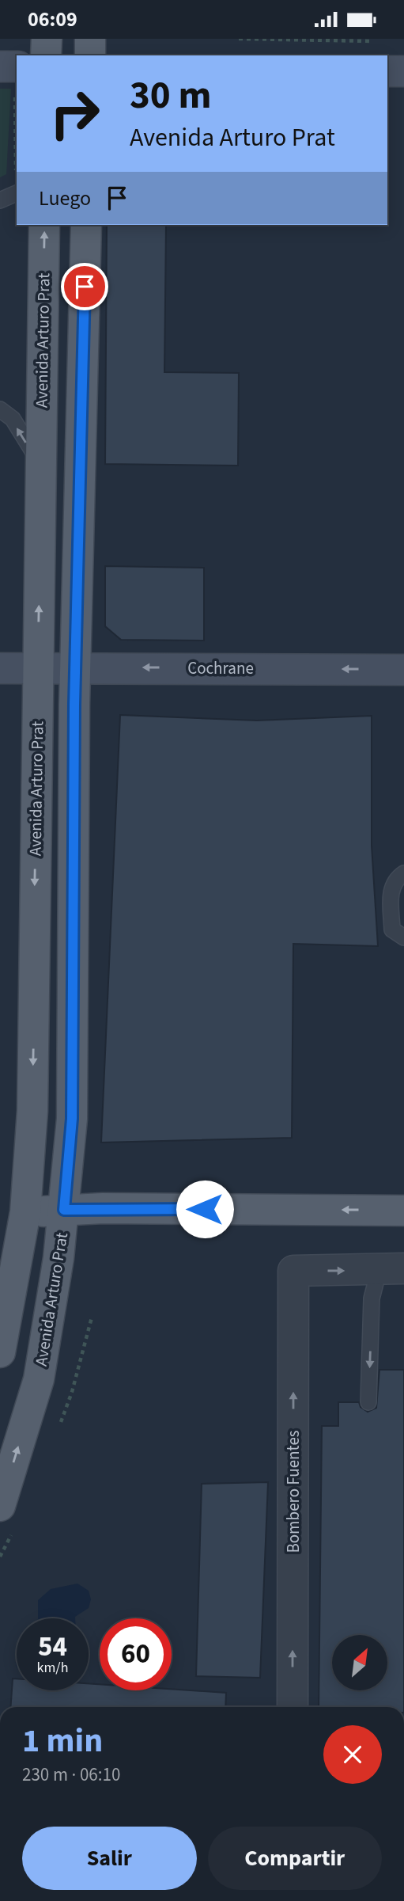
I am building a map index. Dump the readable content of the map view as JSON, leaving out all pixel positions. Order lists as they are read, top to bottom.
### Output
{
  "streets": {
    "main road": ["Avenida Arturo Prat"],
    "street": ["Cochrane", "Bombero Fuentes"]
  },
  "crossings": [
    ["Avenida Arturo Prat", "Cochrane"]
  ],
  "one_way": ["Cochrane", "Bombero Fuentes"],
  "north": "top right",
  "page": {
    "status": "06:09",
    "turn": ["30 m", "Avenida Arturo Prat"],
    "then": "Luego",
    "speed": "54 km/h",
    "limit": "60",
    "heading": ["1 min", "230 m · 06:10"],
    "buttons": ["Salir", "Compartir"]
  }
}
